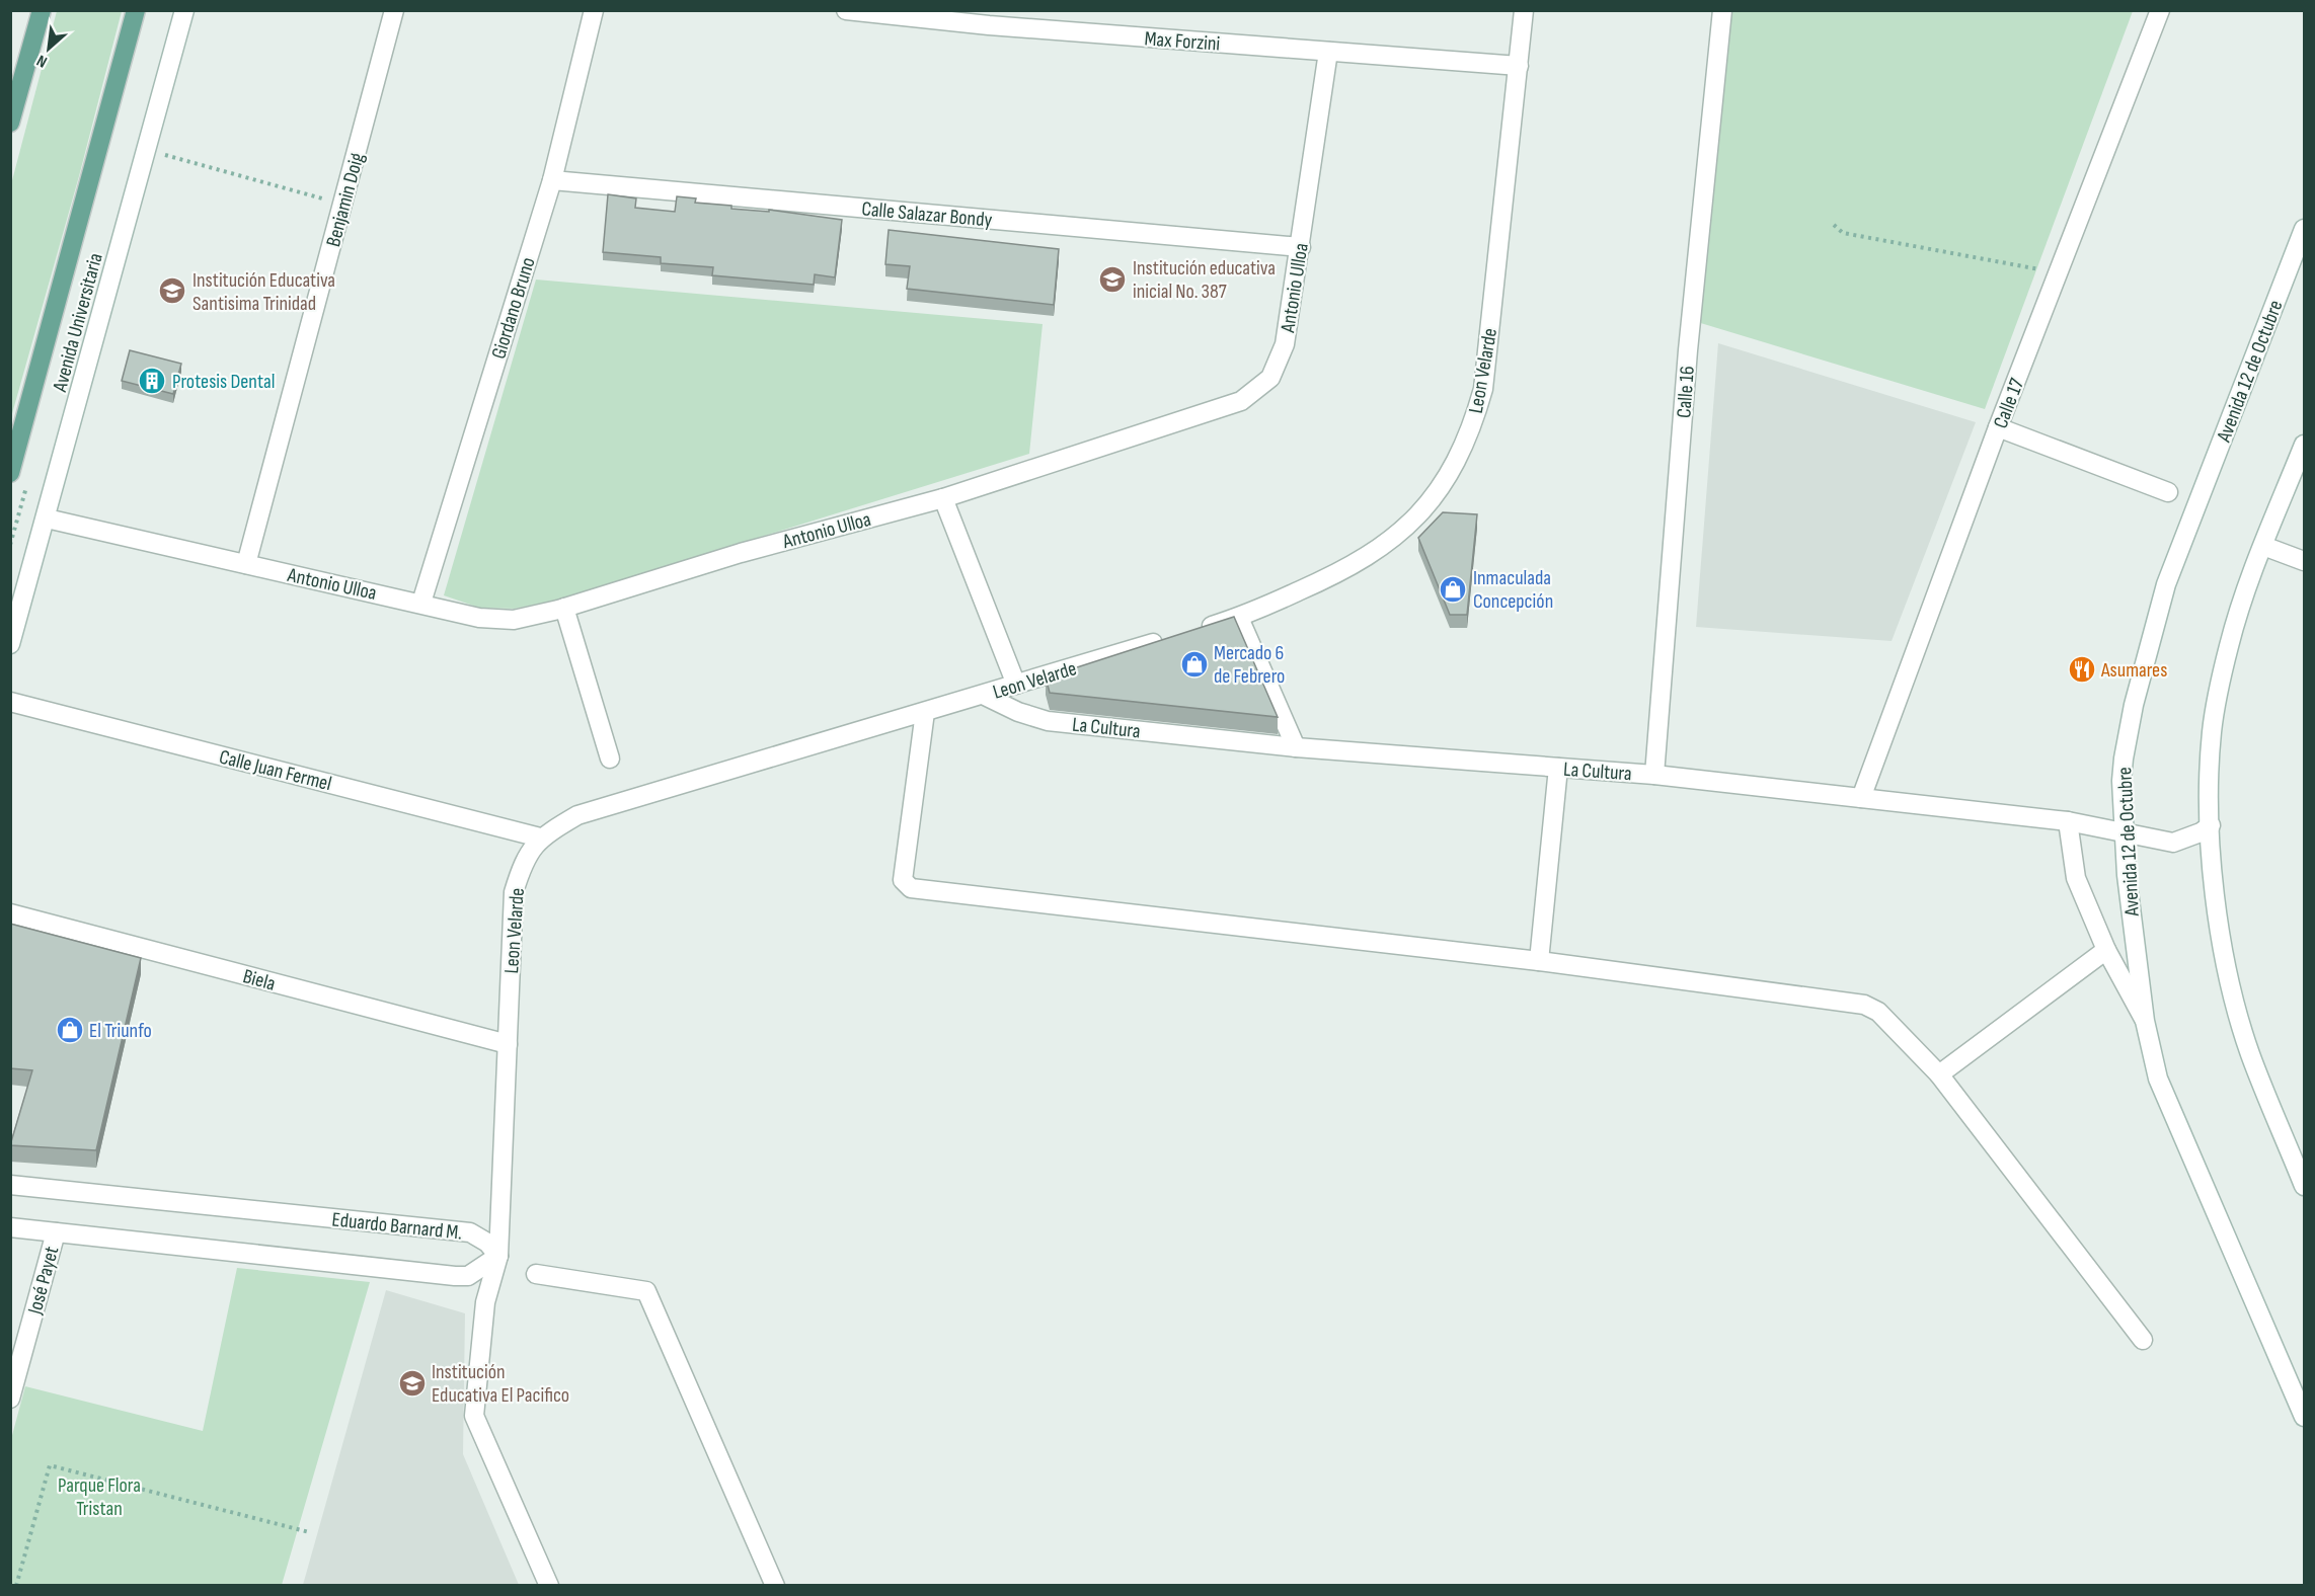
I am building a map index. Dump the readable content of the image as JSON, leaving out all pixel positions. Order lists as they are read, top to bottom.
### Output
{
  "streets": {
    "main road": ["Avenida Universitaria"],
    "street": [
      "Max Forzini",
      "Benjamin Doig",
      "Calle Salazar Bondy",
      "Antonio Ulloa",
      "Giordano Bruno",
      "Leon Velarde",
      "Avenida 12 de Octubre",
      "Calle 16",
      "Calle 17",
      "La Cultura",
      "Calle Juan Fermel",
      "Biela",
      "Eduardo Barnard M.",
      "José Payet"
    ]
  },
  "crossings": [
    ["Max Forzini", "Antonio Ulloa"],
    ["Max Forzini", "Leon Velarde"],
    ["Benjamin Doig", "Antonio Ulloa"],
    ["Calle Salazar Bondy", "Antonio Ulloa"],
    ["Calle Salazar Bondy", "Giordano Bruno"],
    ["Antonio Ulloa", "Giordano Bruno"],
    ["Antonio Ulloa", "Avenida Universitaria"],
    ["Leon Velarde", "La Cultura"],
    ["Leon Velarde", "Calle Juan Fermel"],
    ["Leon Velarde", "Biela"],
    ["Leon Velarde", "Eduardo Barnard M."],
    ["Avenida 12 de Octubre", "La Cultura"],
    ["Calle 16", "La Cultura"],
    ["Calle 17", "La Cultura"]
  ],
  "parks": ["Parque Flora Tristan"],
  "places": {
    "school or university": ["Institución educativa inicial No. 387", "Institución Educativa Santisima Trinidad", "Institución Educativa El Pacifico"],
    "building": ["Protesis Dental"],
    "shop": ["Inmaculada Concepción", "Mercado 6 de Febrero", "El Triunfo"],
    "restaurant": ["Asumares"]
  },
  "north": "bottom left"
}
